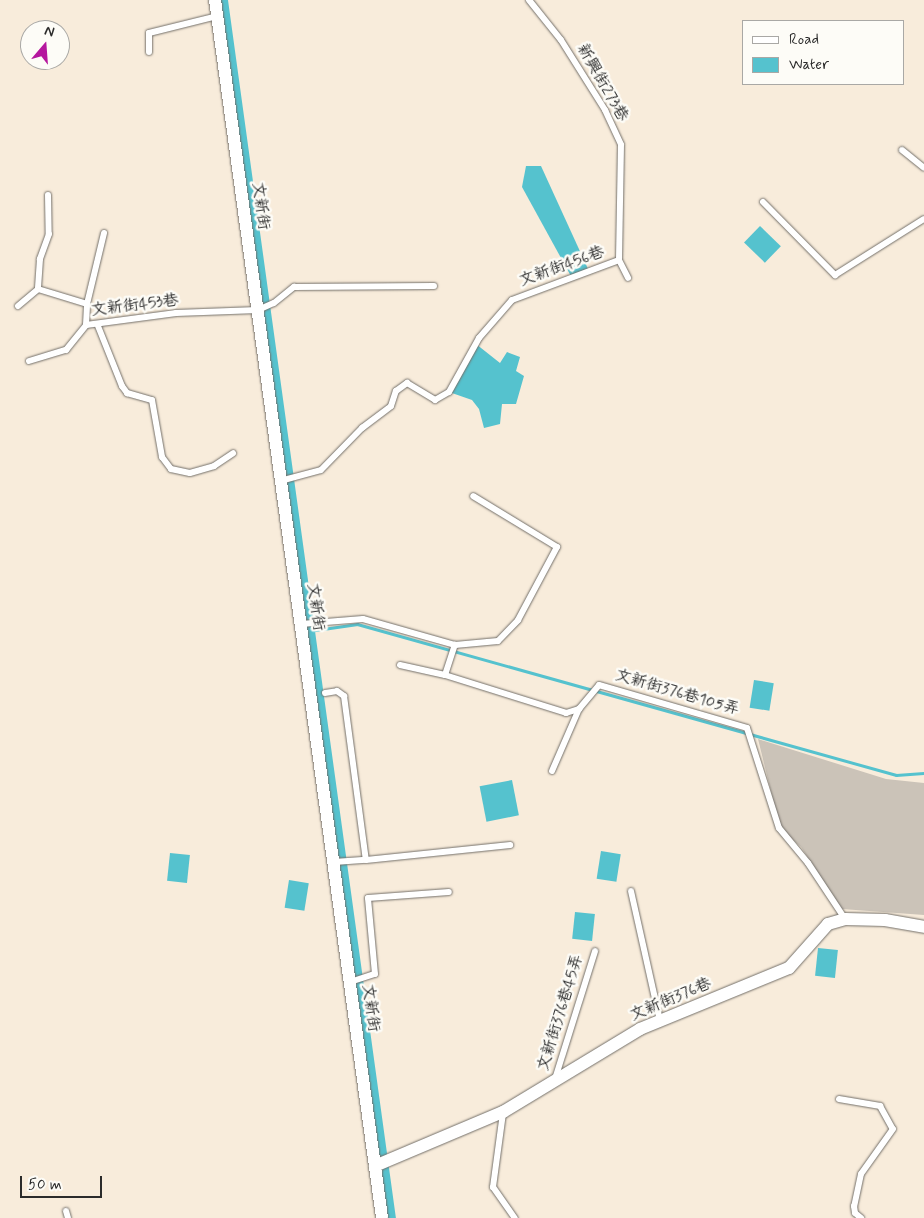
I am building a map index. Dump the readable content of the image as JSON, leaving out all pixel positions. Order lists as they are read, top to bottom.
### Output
{
  "streets": {
    "street": ["文新街", "文新街376巷"],
    "lane": [
      "新興街273巷",
      "文新街456巷",
      "文新街453巷",
      "文新街376巷105弄",
      "文新街376巷45弄"
    ]
  },
  "crossings": [
    ["新興街273巷", "文新街456巷"],
    ["文新街", "文新街456巷"],
    ["文新街", "文新街453巷"],
    ["文新街", "文新街376巷"],
    ["文新街376巷105弄", "文新街376巷"],
    ["文新街376巷", "文新街376巷45弄"]
  ],
  "legend": ["Road", "Water"],
  "scale_bar": "50 m",
  "north": "top"
}
